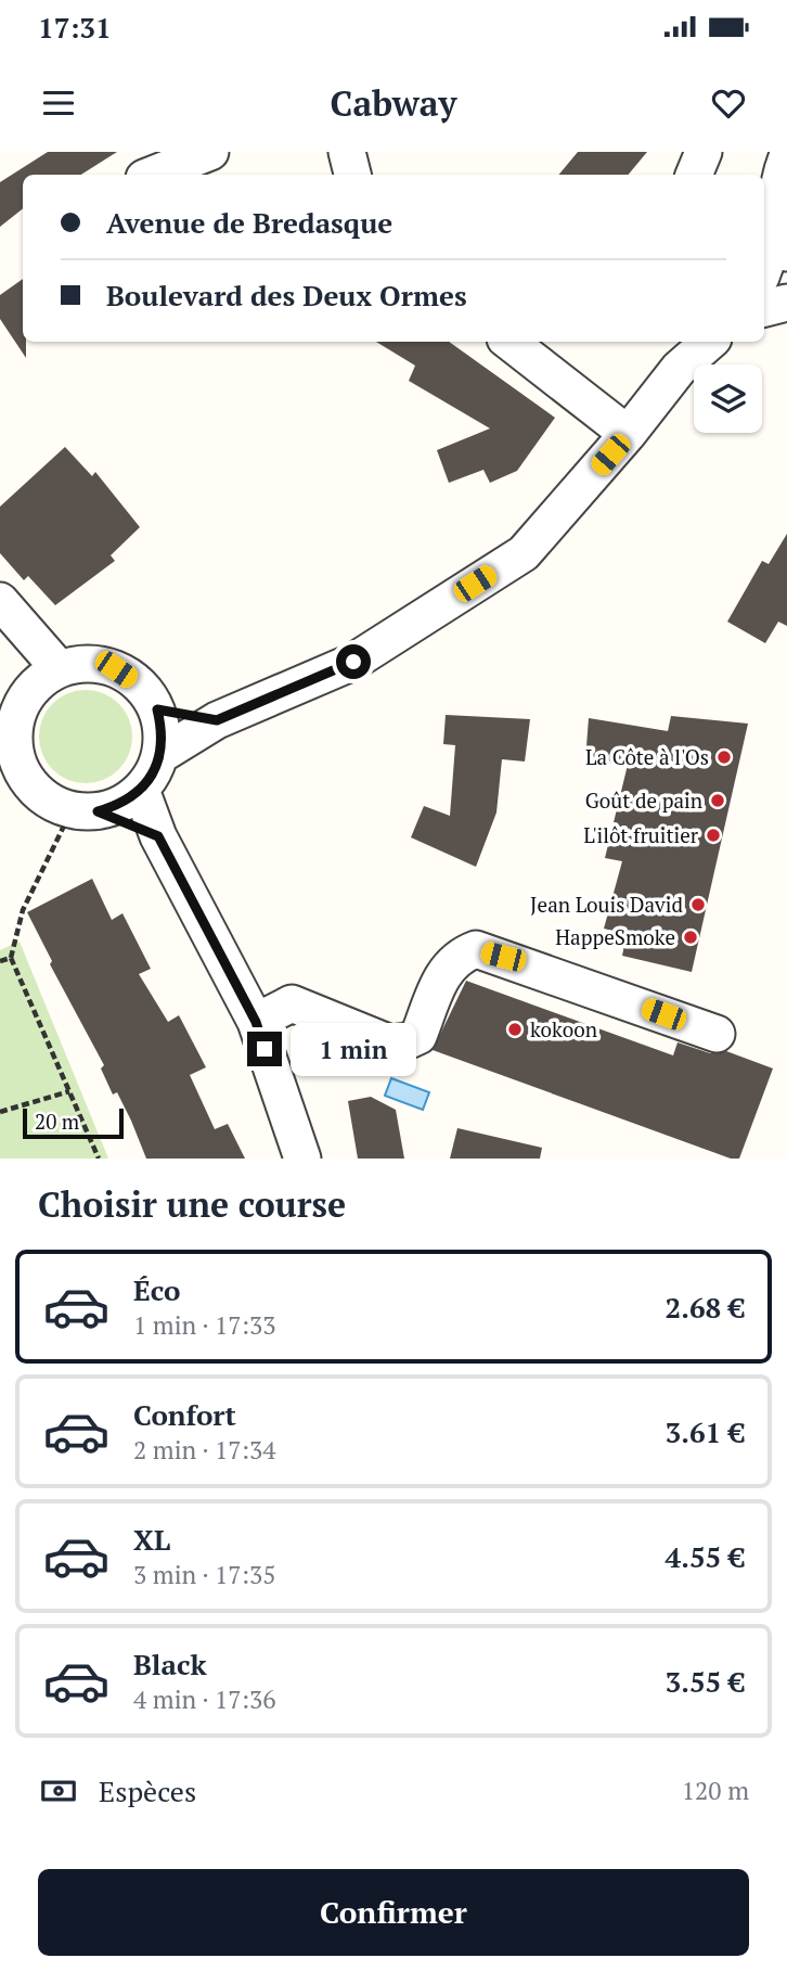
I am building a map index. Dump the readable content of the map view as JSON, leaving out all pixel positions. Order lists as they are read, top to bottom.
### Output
{
  "places": [
    "La Côte à l'Os",
    "Goût de pain",
    "L'ilôt fruitier",
    "Jean Louis David",
    "HappeSmoke",
    "kokoon"
  ],
  "scale_bar": "20 m",
  "page": {
    "status": "17:31",
    "header": "Cabway",
    "banner": ["Avenue de Bredasque", "Boulevard des Deux Ormes"],
    "bubble": "1 min",
    "scale": "20 m",
    "heading": "Choisir une course",
    "list": [
      {
        "name": "Éco",
        "note": "1 min · 17:33",
        "value": "2.68 €"
      },
      {
        "name": "Confort",
        "note": "2 min · 17:34",
        "value": "3.61 €"
      },
      {
        "name": "XL",
        "note": "3 min · 17:35",
        "value": "4.55 €"
      },
      {
        "name": "Black",
        "note": "4 min · 17:36",
        "value": "3.55 €"
      }
    ],
    "pay": ["Espèces", "120 m"],
    "buttons": "Confirmer"
  }
}
